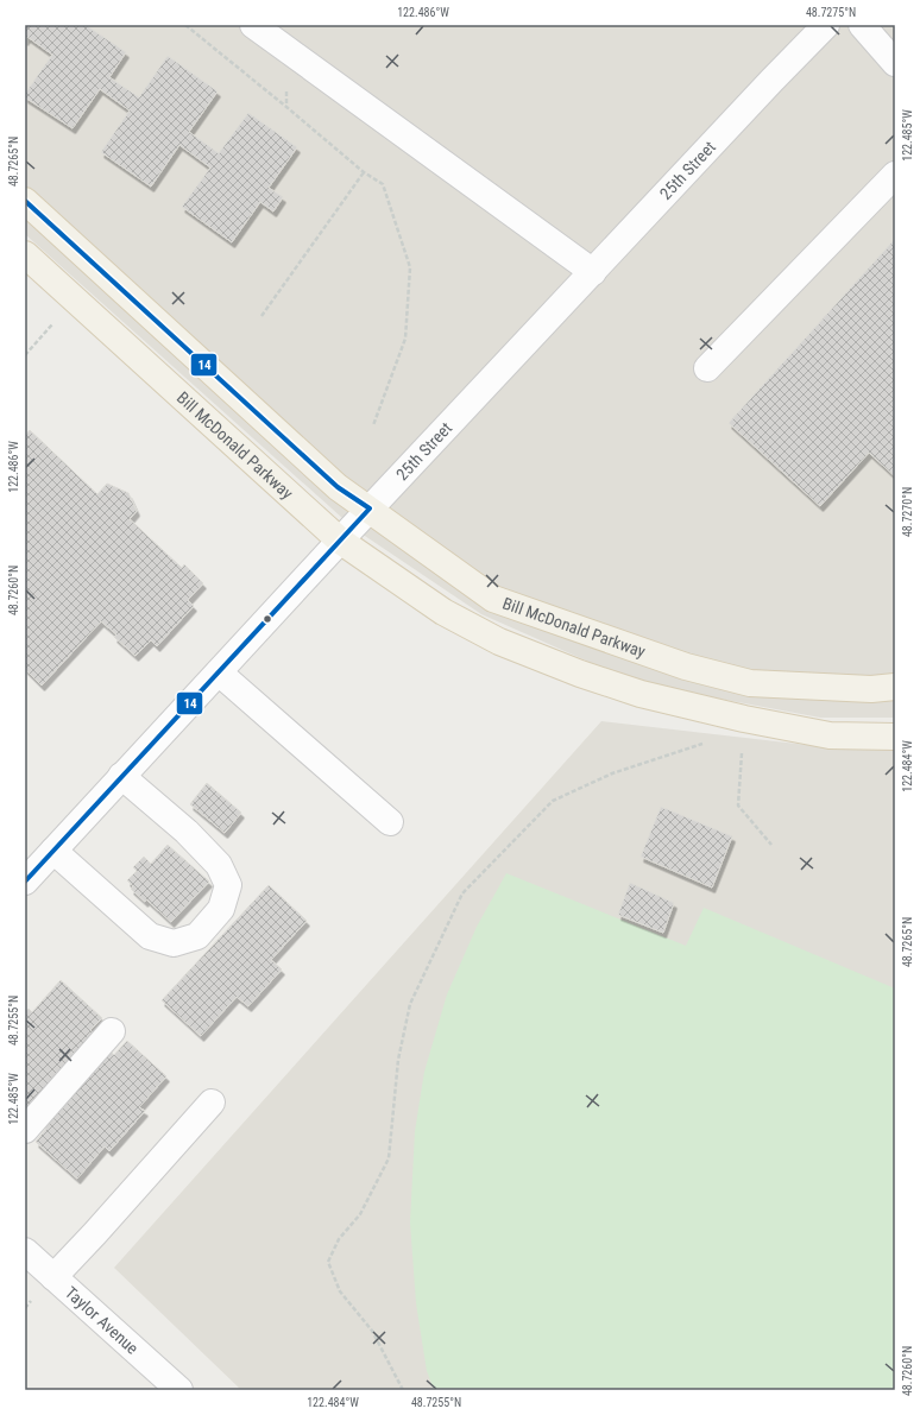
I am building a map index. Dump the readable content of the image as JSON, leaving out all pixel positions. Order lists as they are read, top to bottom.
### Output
{
  "streets": {
    "main road": ["Bill McDonald Parkway"],
    "street": ["25th Street", "Taylor Avenue"]
  },
  "crossings": [
    ["25th Street", "Bill McDonald Parkway"]
  ],
  "lines": ["transit line 14"],
  "coordinates": [
    "122.486°W",
    "48.7275°N",
    "122.485°W",
    "48.7265°N",
    "48.7270°N",
    "48.7260°N",
    "122.484°W",
    "48.7255°N"
  ]
}
